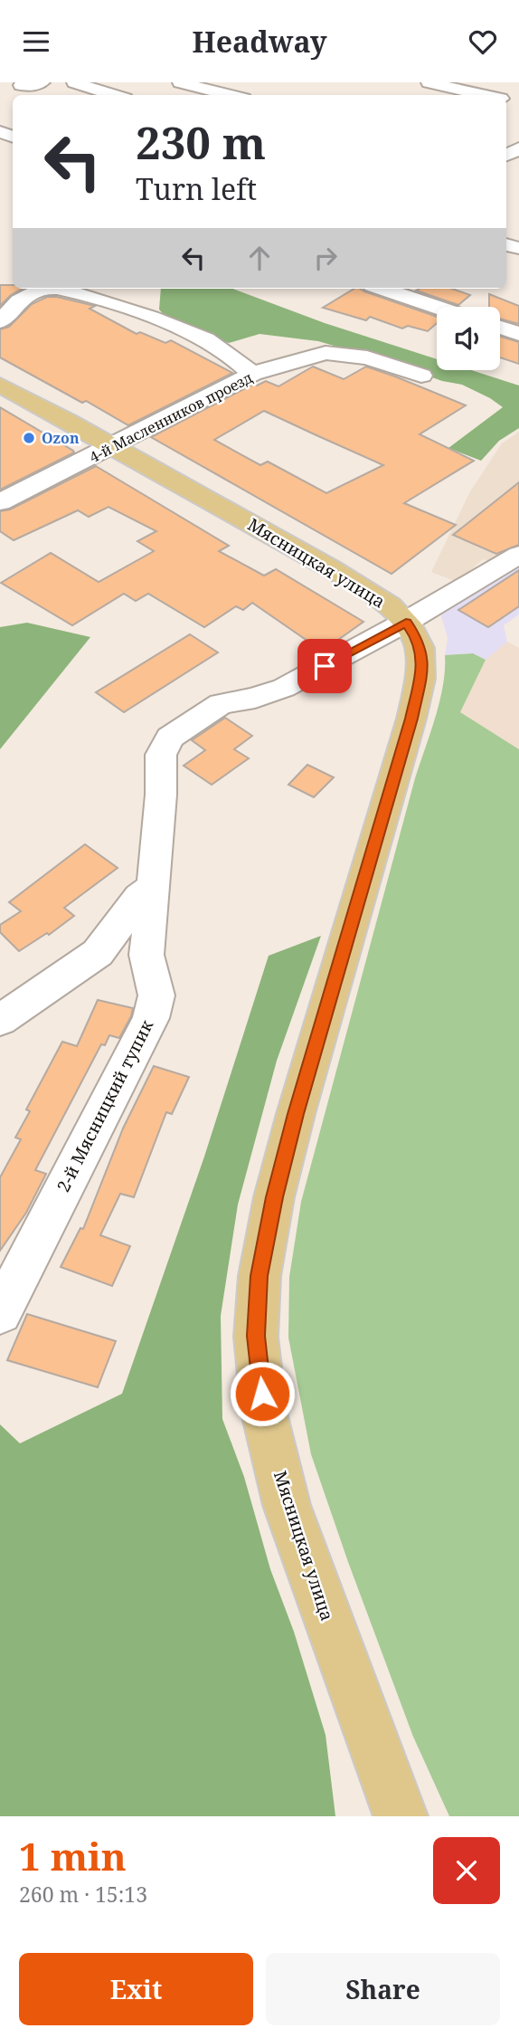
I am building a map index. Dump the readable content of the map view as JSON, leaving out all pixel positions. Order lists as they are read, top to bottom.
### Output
{
  "streets": {
    "main road": ["Мясницкая улица"],
    "street": ["4-й Масленников проезд", "2-й Мясницкий тупик"]
  },
  "crossings": [
    ["4-й Масленников проезд", "Мясницкая улица"],
    ["Мясницкая улица", "2-й Мясницкий тупик"]
  ],
  "places": ["Ozon"],
  "page": {
    "header": "Headway",
    "turn": ["230 m", "Turn left"],
    "heading": ["1 min", "260 m · 15:13"],
    "buttons": ["Exit", "Share"]
  }
}
